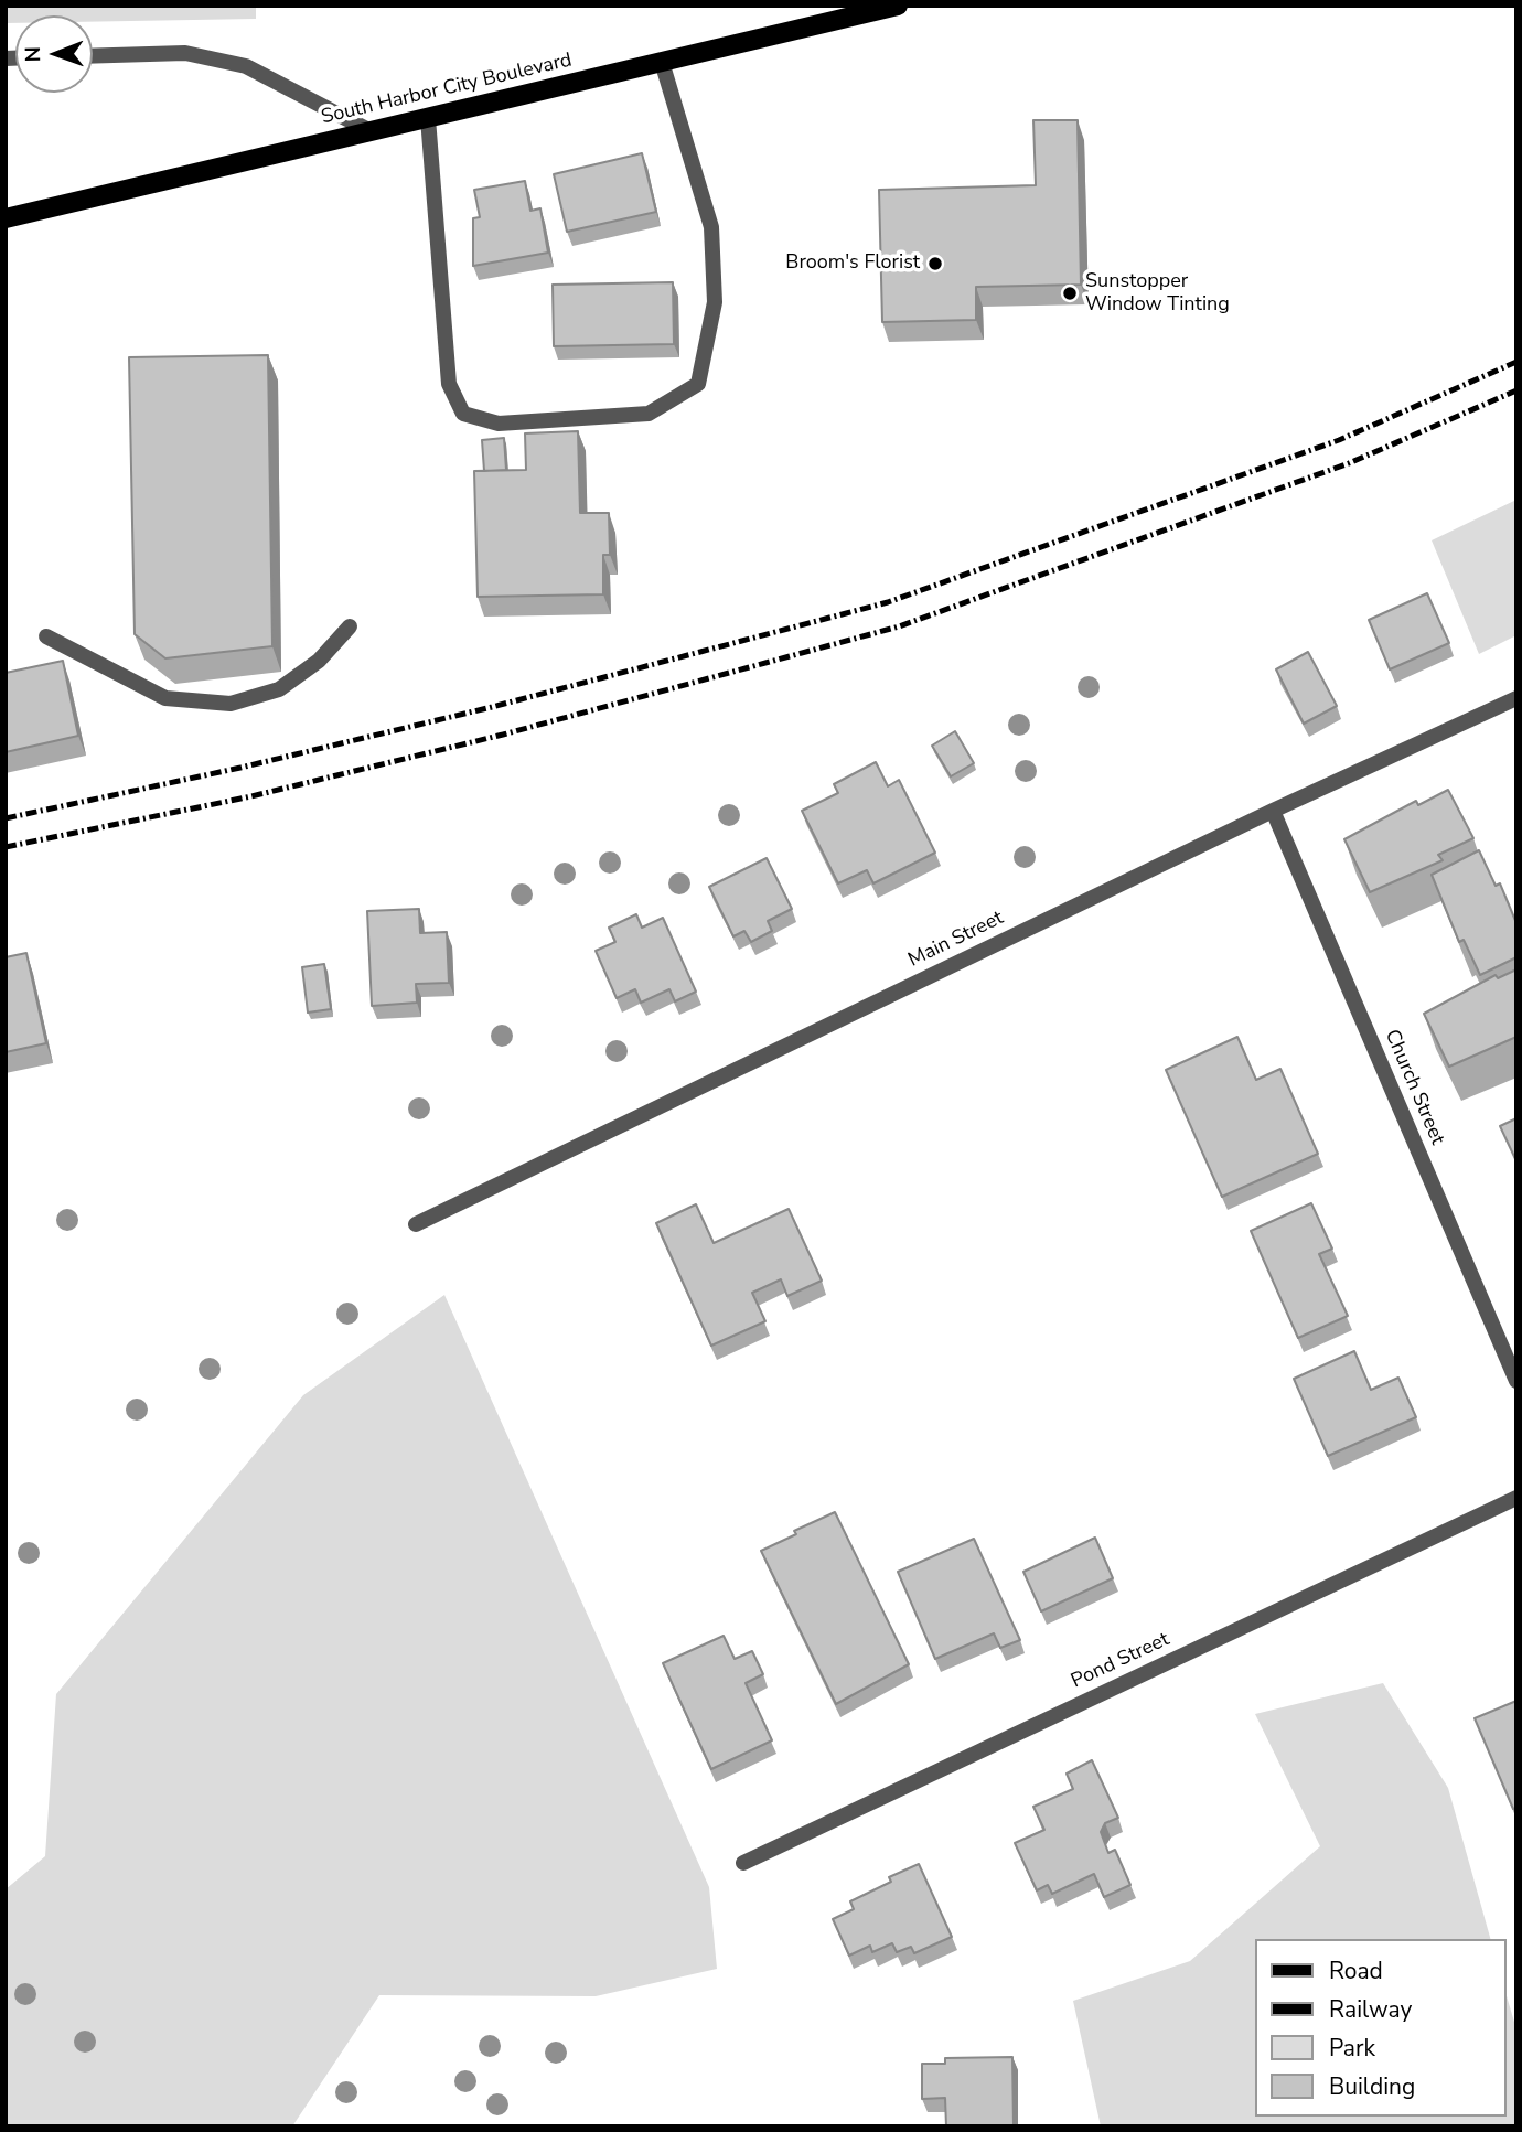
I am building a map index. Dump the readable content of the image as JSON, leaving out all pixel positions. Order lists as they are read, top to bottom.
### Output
{
  "streets": {
    "main road": ["South Harbor City Boulevard"],
    "street": ["Main Street", "Church Street", "Pond Street"]
  },
  "crossings": [
    ["Main Street", "Church Street"]
  ],
  "places": ["Broom's Florist", "Sunstopper Window Tinting"],
  "legend": [
    "Road",
    "Railway",
    "Park",
    "Building"
  ],
  "north": "left"
}
